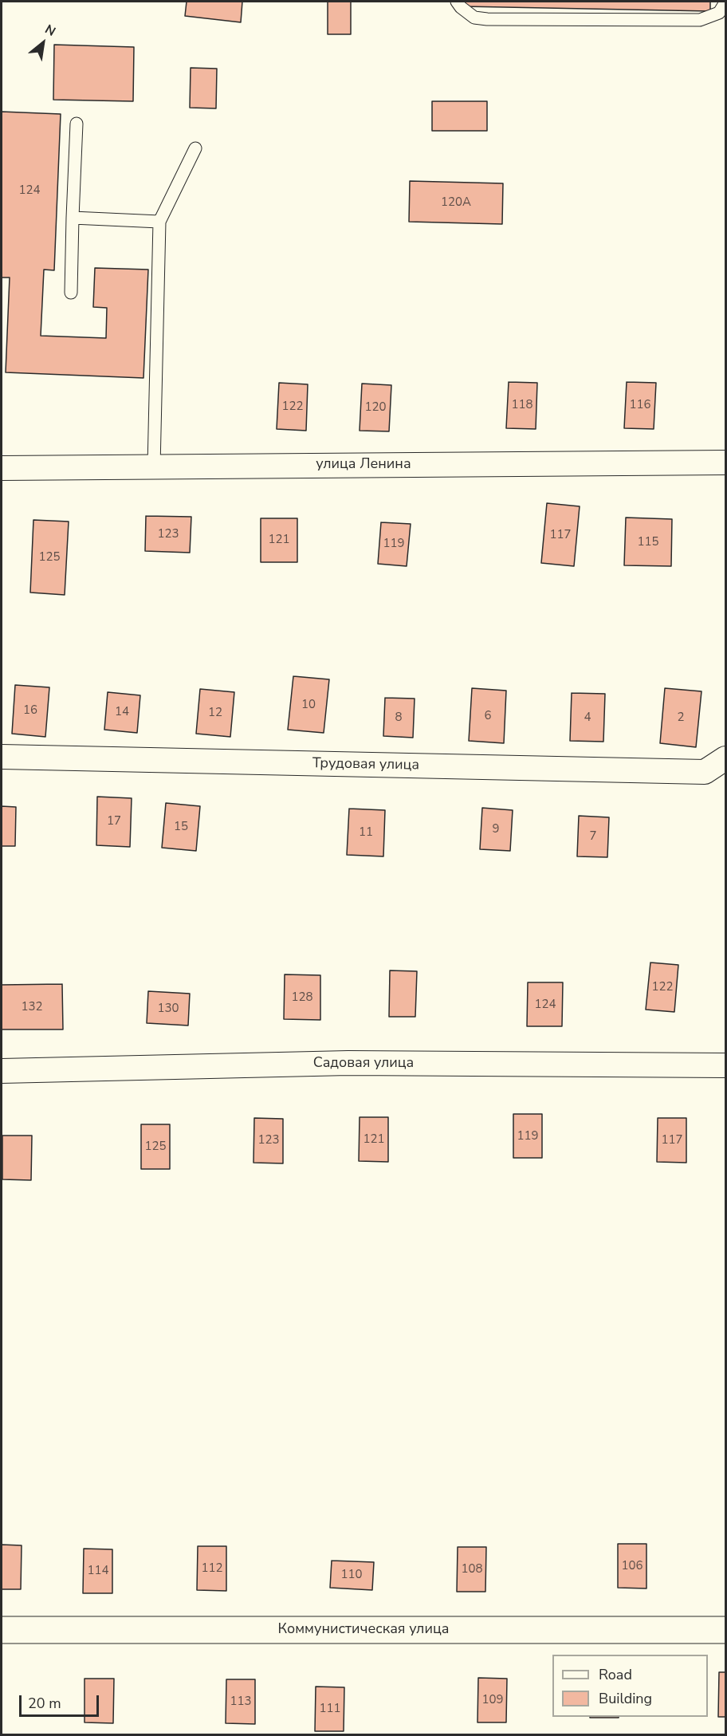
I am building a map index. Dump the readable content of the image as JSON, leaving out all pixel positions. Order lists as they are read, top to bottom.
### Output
{
  "streets": {
    "street": [
      "улица Ленина",
      "Трудовая улица",
      "Садовая улица",
      "Коммунистическая улица"
    ]
  },
  "house_numbers": [
    "124",
    "120А",
    "118",
    "116",
    "122",
    "120",
    "123",
    "117",
    "121",
    "115",
    "119",
    "125",
    "10",
    "16",
    "14",
    "12",
    "6",
    "8",
    "4",
    "2",
    "17",
    "15",
    "9",
    "11",
    "7",
    "122",
    "128",
    "124",
    "132",
    "130",
    "119",
    "121",
    "123",
    "117",
    "125",
    "106",
    "112",
    "108",
    "114",
    "110",
    "109",
    "113",
    "111"
  ],
  "legend": ["Road", "Building"],
  "scale_bar": "20 m",
  "north": "top right"
}
